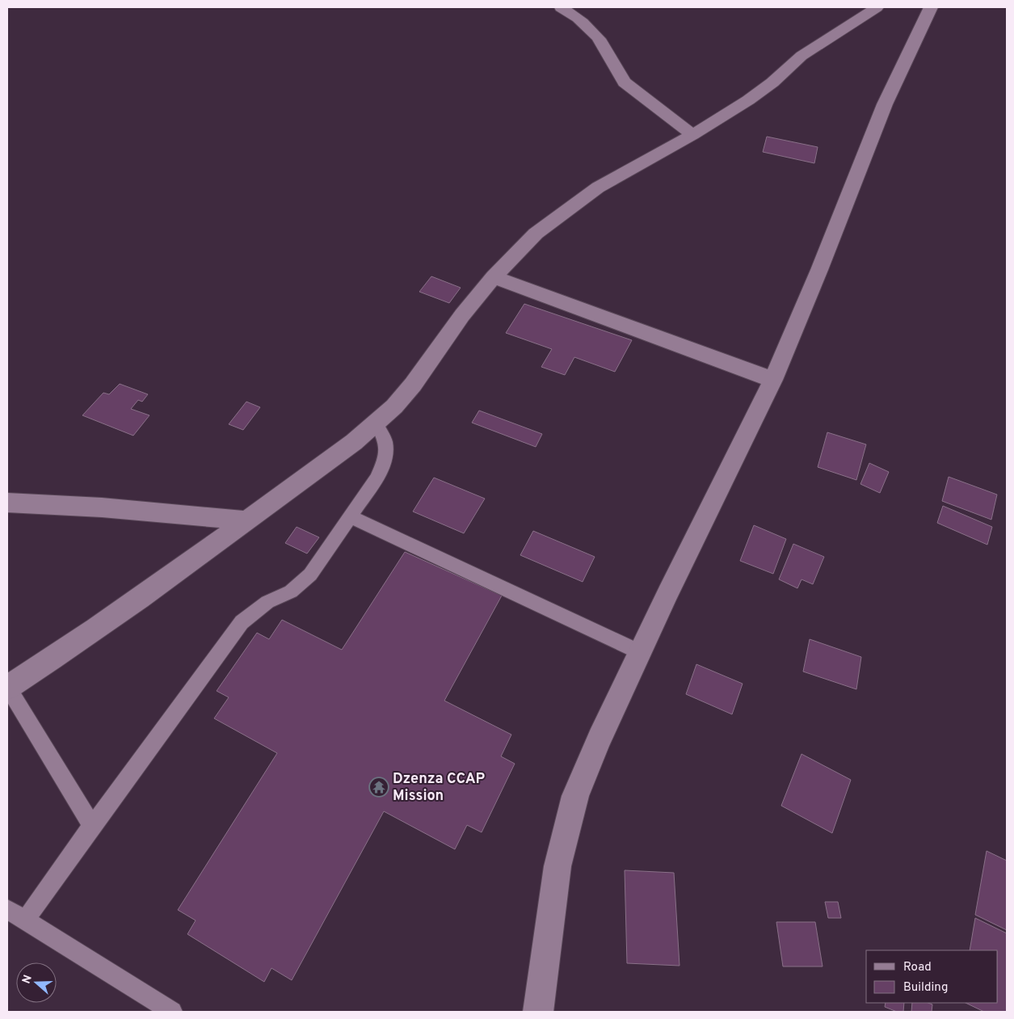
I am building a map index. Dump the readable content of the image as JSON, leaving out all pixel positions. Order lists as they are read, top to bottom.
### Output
{
  "places": {
    "temple": ["Dzenza CCAP Mission"]
  },
  "legend": ["Road", "Building"],
  "north": "left"
}
